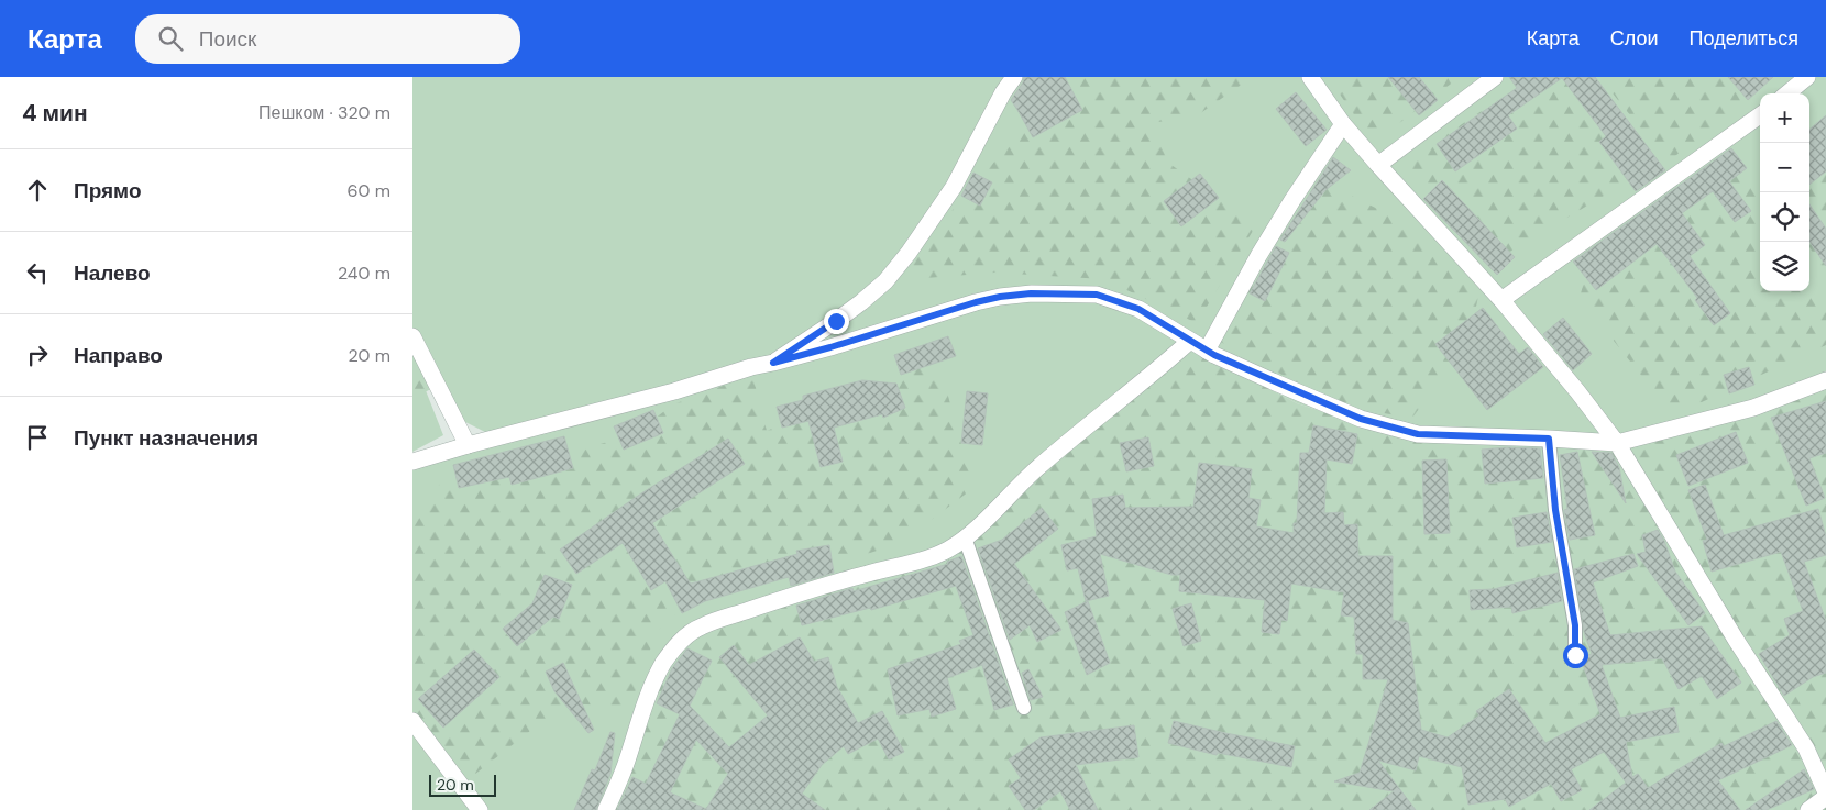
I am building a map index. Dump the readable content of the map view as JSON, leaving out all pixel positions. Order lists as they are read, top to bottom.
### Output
{
  "scale_bar": "20 m",
  "page": {
    "header": "Карта",
    "search": "Поиск",
    "nav": ["Карта", "Слои", "Поделиться"],
    "heading": ["4 мин", "Пешком · 320 m"],
    "map_buttons": ["+", "−"],
    "list": [
      ["Прямо", "60 m"],
      ["Налево", "240 m"],
      ["Направо", "20 m"],
      "Пункт назначения"
    ],
    "scale": "20 m"
  }
}
